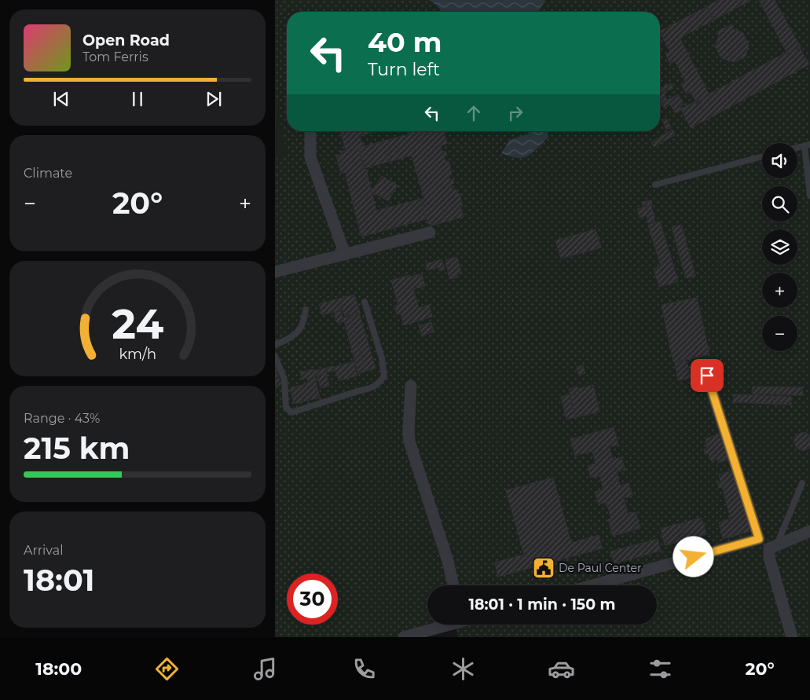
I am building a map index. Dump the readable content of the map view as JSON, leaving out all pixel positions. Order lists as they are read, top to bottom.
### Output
{
  "places": {
    "public building": ["De Paul Center"]
  },
  "page": {
    "turn": ["40 m", "Turn left"],
    "song": ["Open Road", "Tom Ferris"],
    "tile": [
      "Climate",
      ["Range · 43%", "215 km"],
      ["Arrival", "18:01"]
    ],
    "map_buttons": ["+", "−"],
    "heat": ["−", "20°", "+"],
    "limit": "30",
    "trip": "18:01 · 1 min · 150 m",
    "tabs": ["18:00", "20°"],
    "gauge": ["24", "km/h"]
  }
}
